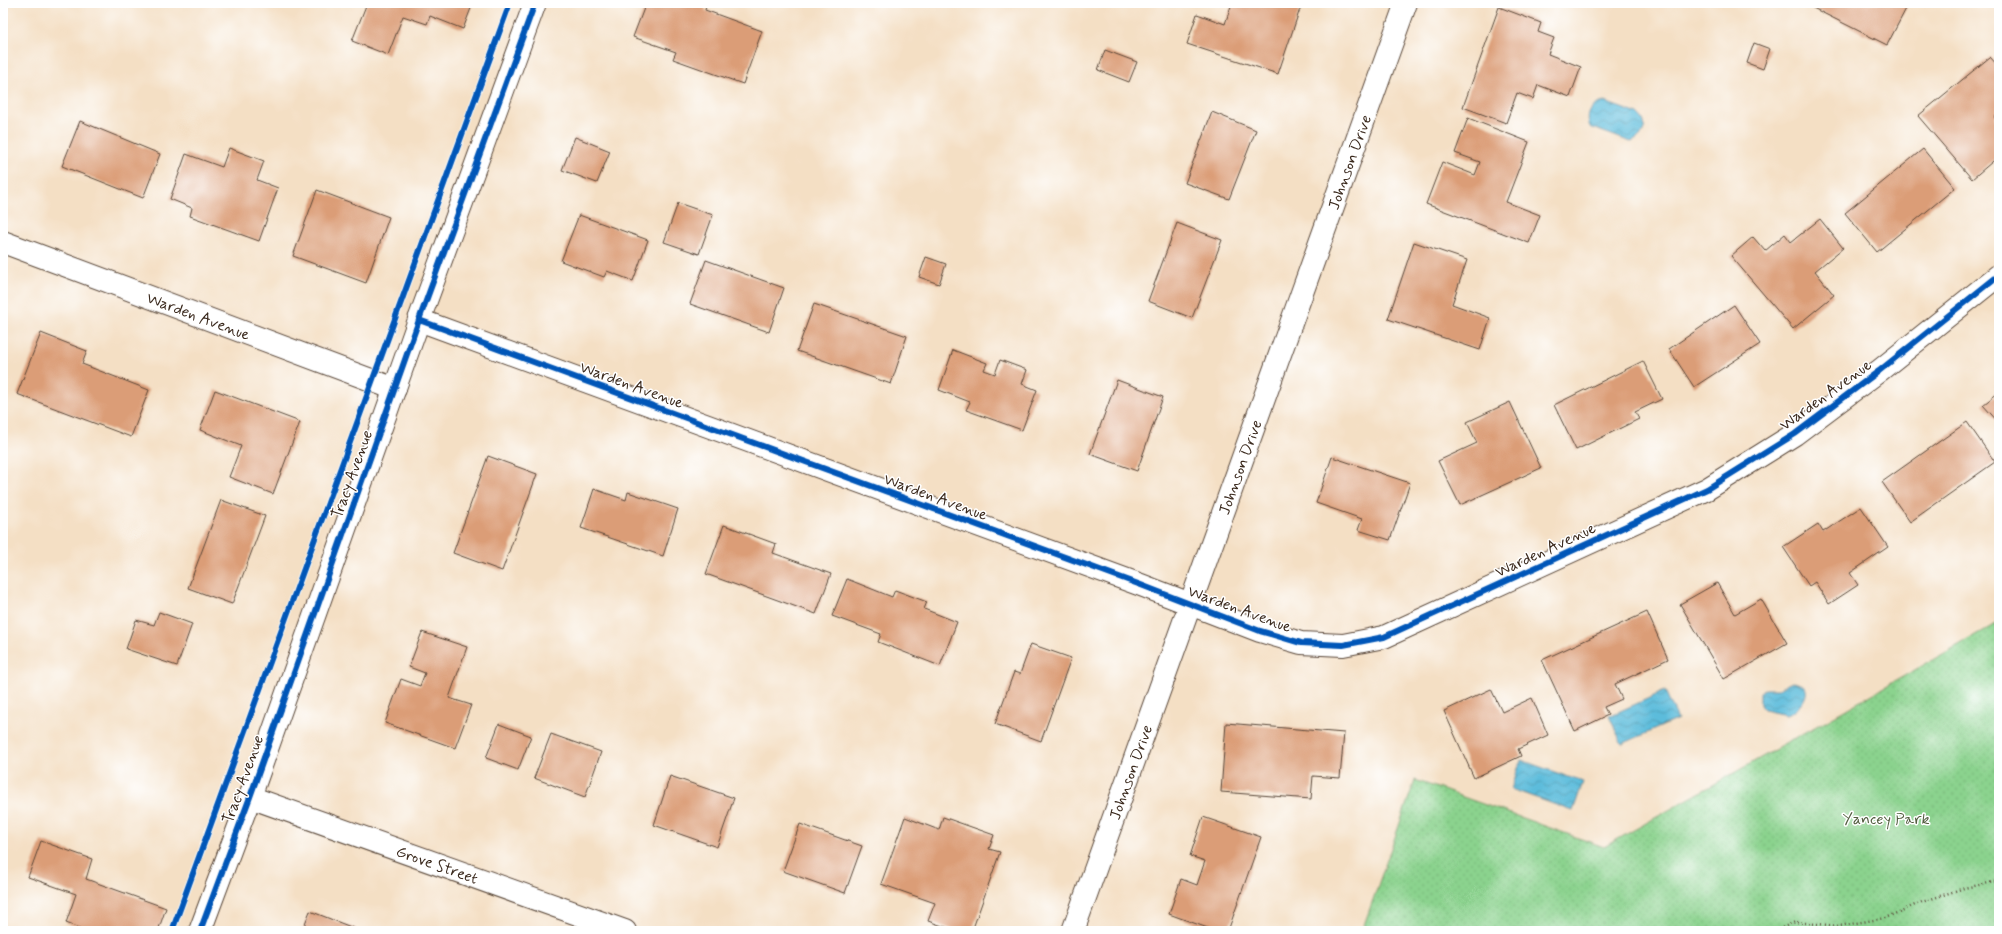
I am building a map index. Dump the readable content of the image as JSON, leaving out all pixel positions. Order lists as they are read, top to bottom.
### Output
{
  "streets": {
    "street": [
      "Johnson Drive",
      "Warden Avenue",
      "Tracy Avenue",
      "Grove Street"
    ]
  },
  "crossings": [
    ["Johnson Drive", "Warden Avenue"],
    ["Warden Avenue", "Tracy Avenue"],
    ["Tracy Avenue", "Grove Street"]
  ],
  "parks": ["Yancey Park"]
}
